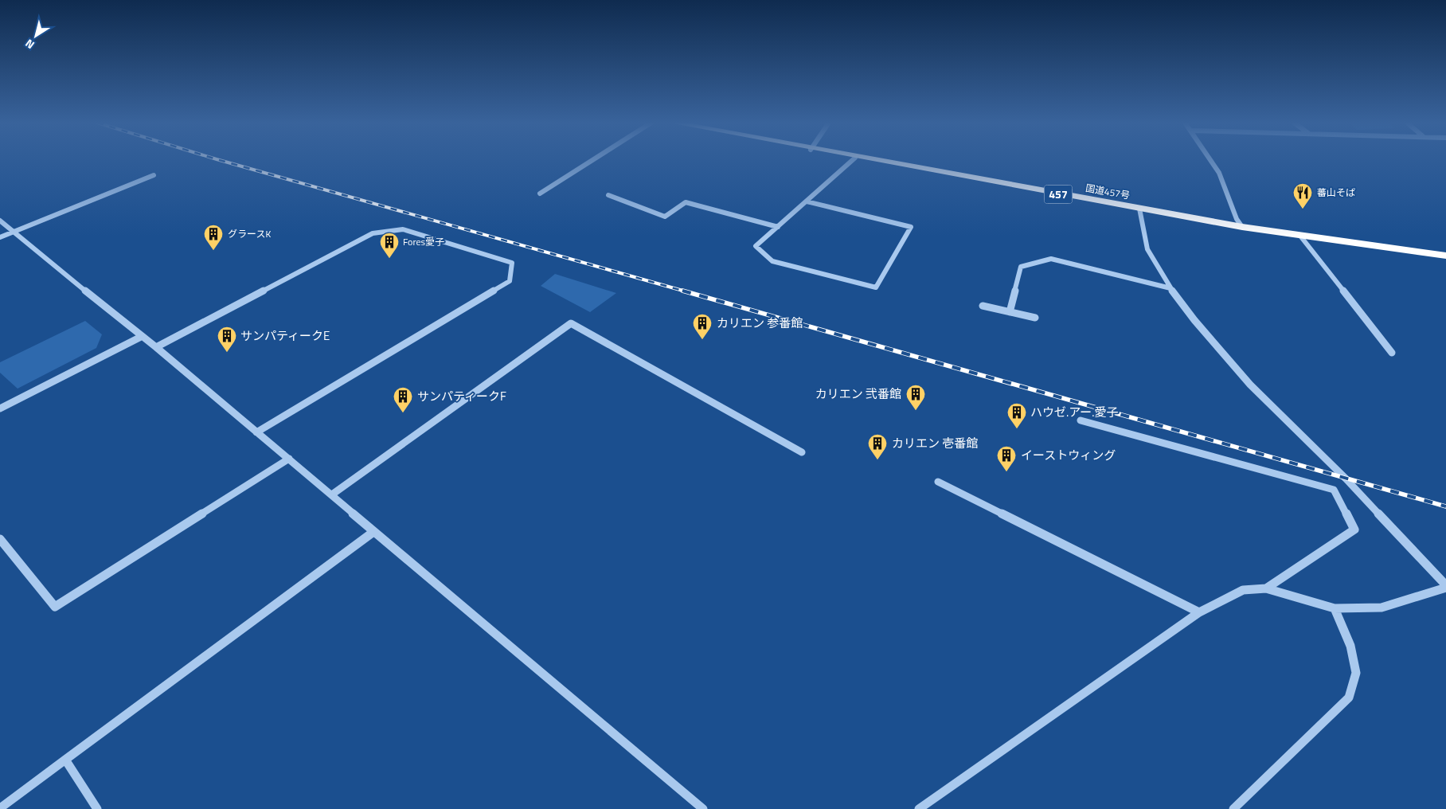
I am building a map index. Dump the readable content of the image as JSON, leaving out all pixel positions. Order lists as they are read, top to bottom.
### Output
{
  "streets": {
    "highway": ["国道457号", "457"]
  },
  "places": {
    "restaurant": ["蕃山そば"],
    "building": [
      "グラースK",
      "Fores愛子",
      "カリエン 参番館",
      "サンパティークE",
      "カリエン 弐番館",
      "サンパティークF",
      "ハウゼ.アー.愛子",
      "カリエン 壱番館",
      "イーストウィング"
    ]
  },
  "north": "bottom left"
}
